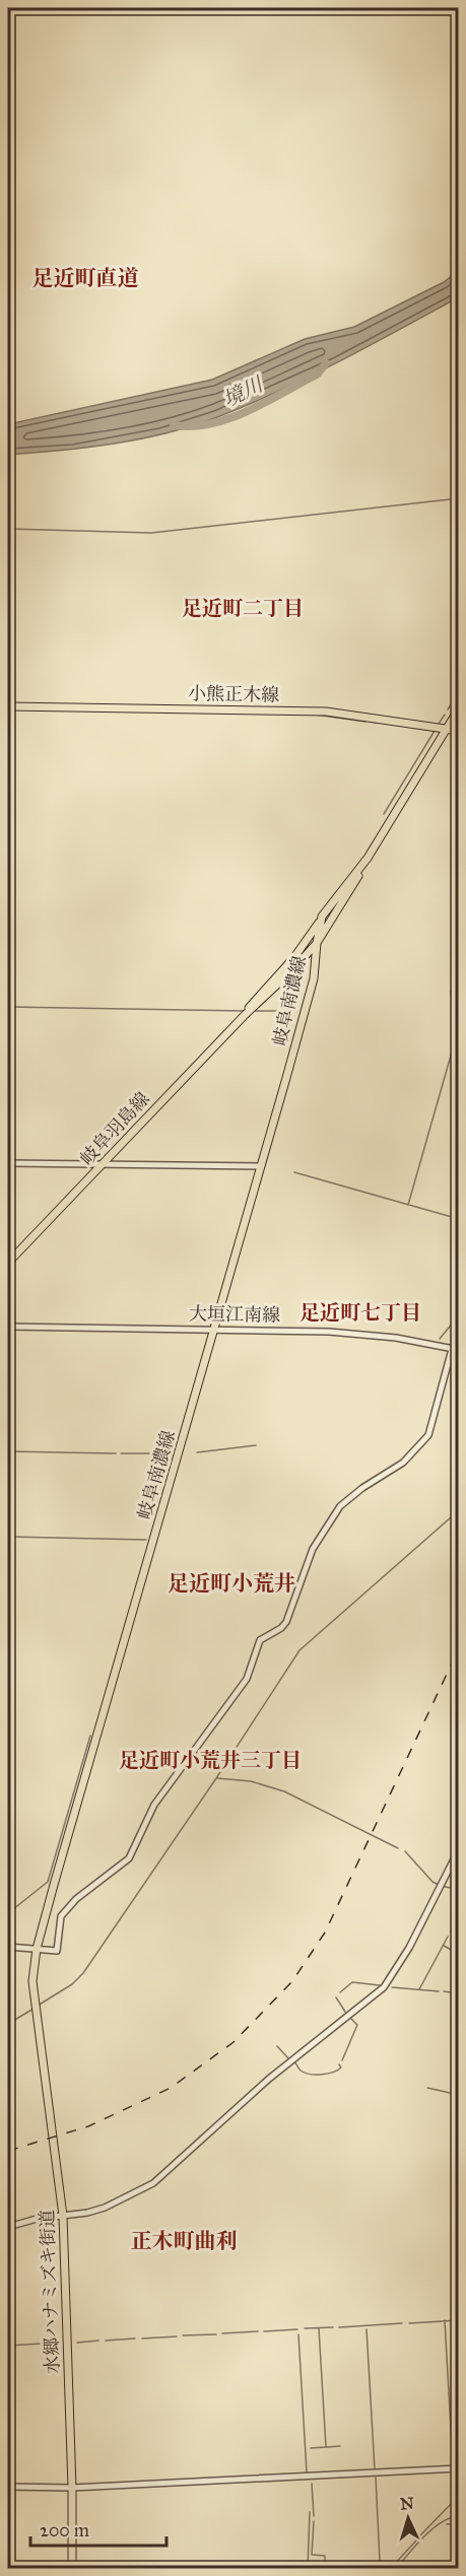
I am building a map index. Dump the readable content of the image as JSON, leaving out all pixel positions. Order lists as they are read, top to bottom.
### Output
{
  "streets": {
    "main road": [
      "小熊正木線",
      "岐阜南濃線",
      "岐阜羽島線",
      "水郷ハナミズキ街道"
    ],
    "street": ["大垣江南線"]
  },
  "crossings": [
    ["小熊正木線", "岐阜南濃線"],
    ["岐阜南濃線", "岐阜羽島線"],
    ["岐阜南濃線", "大垣江南線"],
    ["岐阜南濃線", "水郷ハナミズキ街道"]
  ],
  "districts": [
    "足近町直道",
    "足近町二丁目",
    "足近町七丁目",
    "足近町小荒井",
    "足近町小荒井三丁目",
    "正木町曲利"
  ],
  "water": ["境川"],
  "scale_bar": "200 m",
  "north": "top"
}
